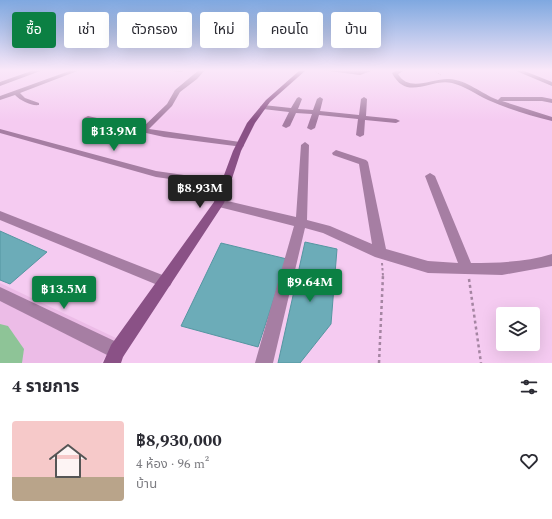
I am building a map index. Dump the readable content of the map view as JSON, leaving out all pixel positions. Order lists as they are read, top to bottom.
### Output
{
  "page": {
    "chip": [
      "ซื้อ",
      "เช่า",
      "ตัวกรอง",
      "ใหม่",
      "คอนโด",
      "บ้าน"
    ],
    "price": [
      "฿13.9M",
      "฿8.93M",
      "฿9.64M",
      "฿13.5M"
    ],
    "heading": "4 รายการ",
    "list": [
      {
        "name": "฿8,930,000",
        "note": "4 ห้อง · 96 m² · บ้าน"
      }
    ]
  }
}
